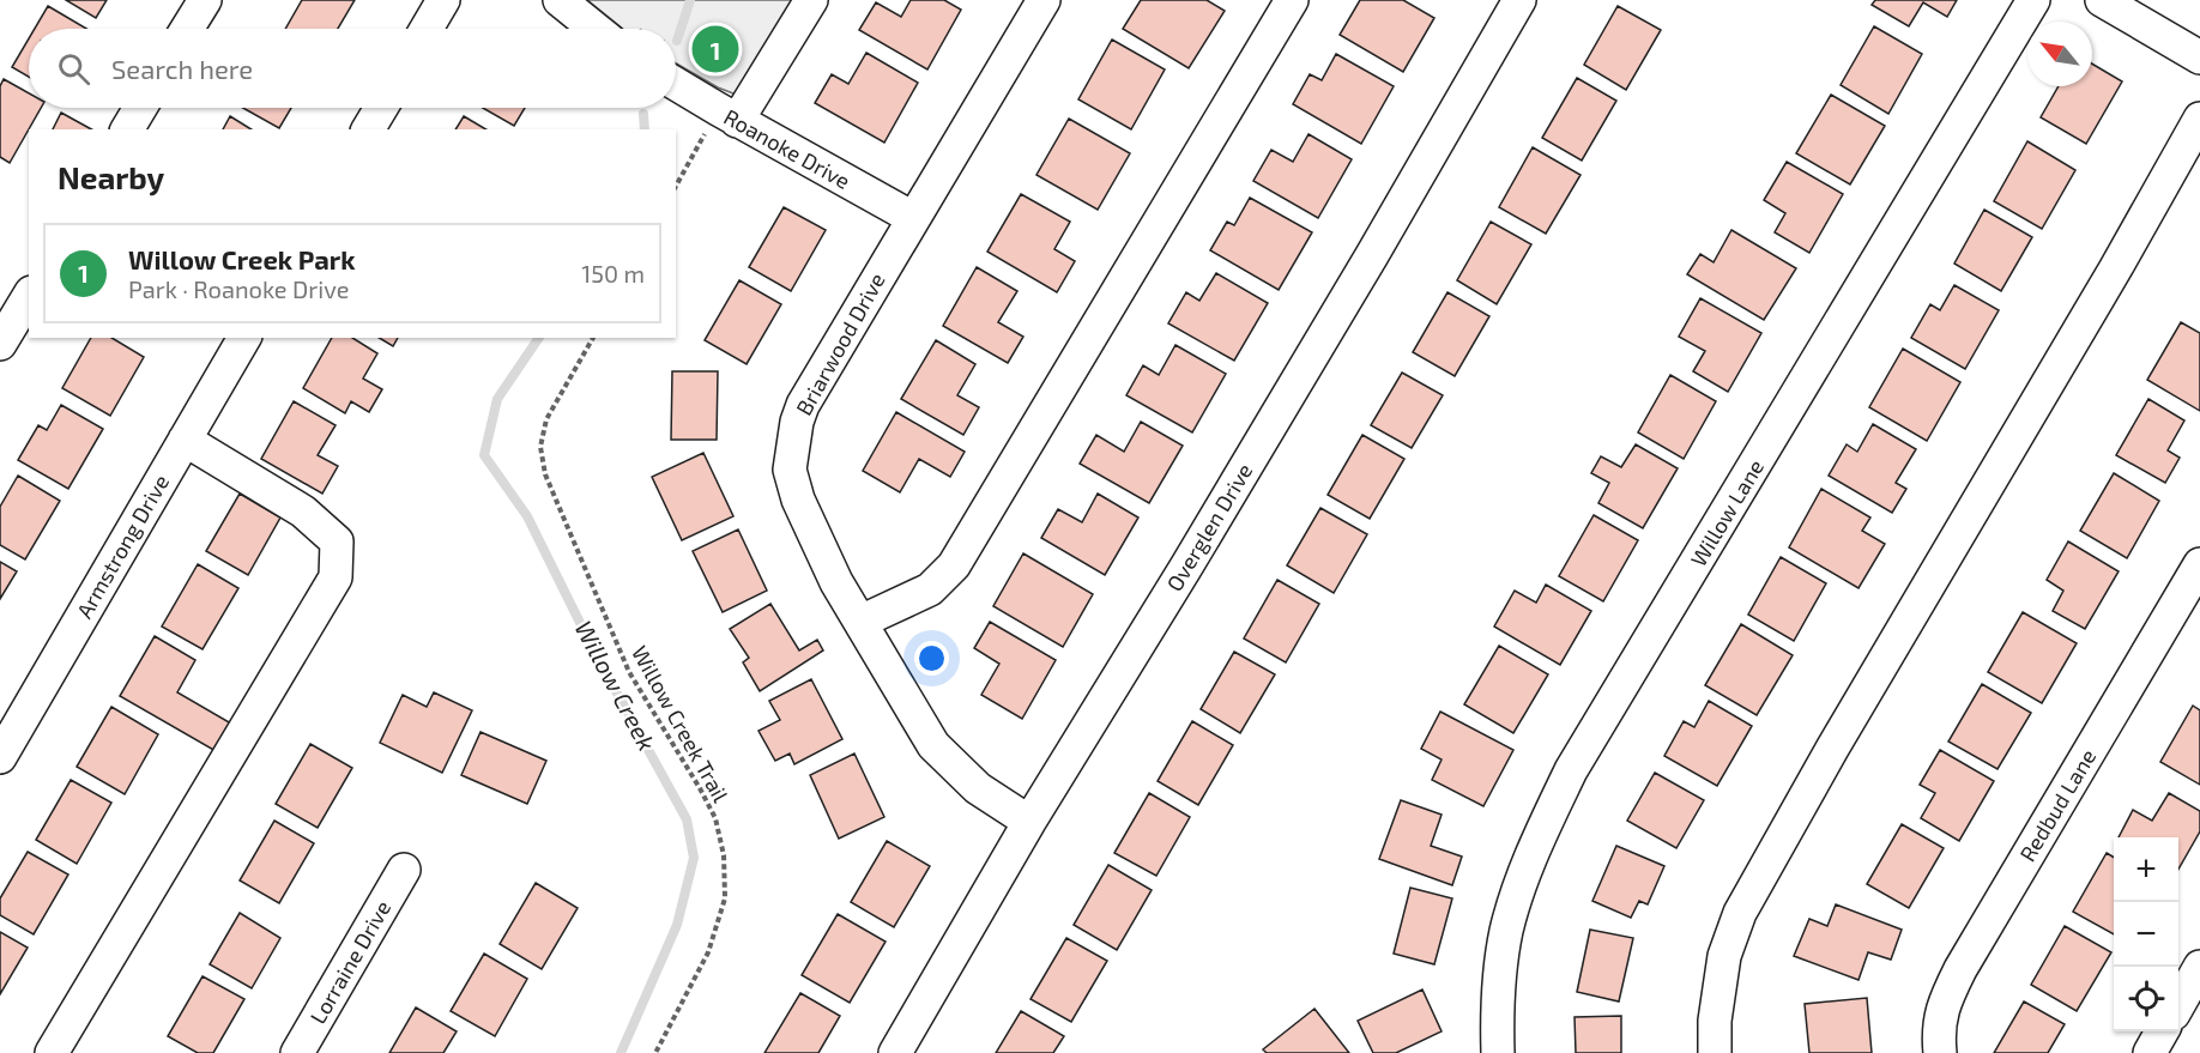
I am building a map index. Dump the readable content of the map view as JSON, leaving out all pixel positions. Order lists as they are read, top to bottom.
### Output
{
  "streets": {
    "street": [
      "Roanoke Drive",
      "Briarwood Drive",
      "Willow Lane",
      "Overglen Drive",
      "Armstrong Drive",
      "Redbud Lane",
      "Lorraine Drive"
    ],
    "path": ["Willow Creek Trail"]
  },
  "crossings": [
    ["Roanoke Drive", "Briarwood Drive"],
    ["Briarwood Drive", "Overglen Drive"]
  ],
  "water": ["Willow Creek"],
  "north": "top left",
  "page": {
    "pins": "1",
    "search": "Search here",
    "heading": "Nearby",
    "list": [
      {
        "mark": "1",
        "name": "Willow Creek Park",
        "note": "Park · Roanoke Drive",
        "value": "150 m"
      }
    ],
    "map_buttons": ["+", "−"]
  }
}
